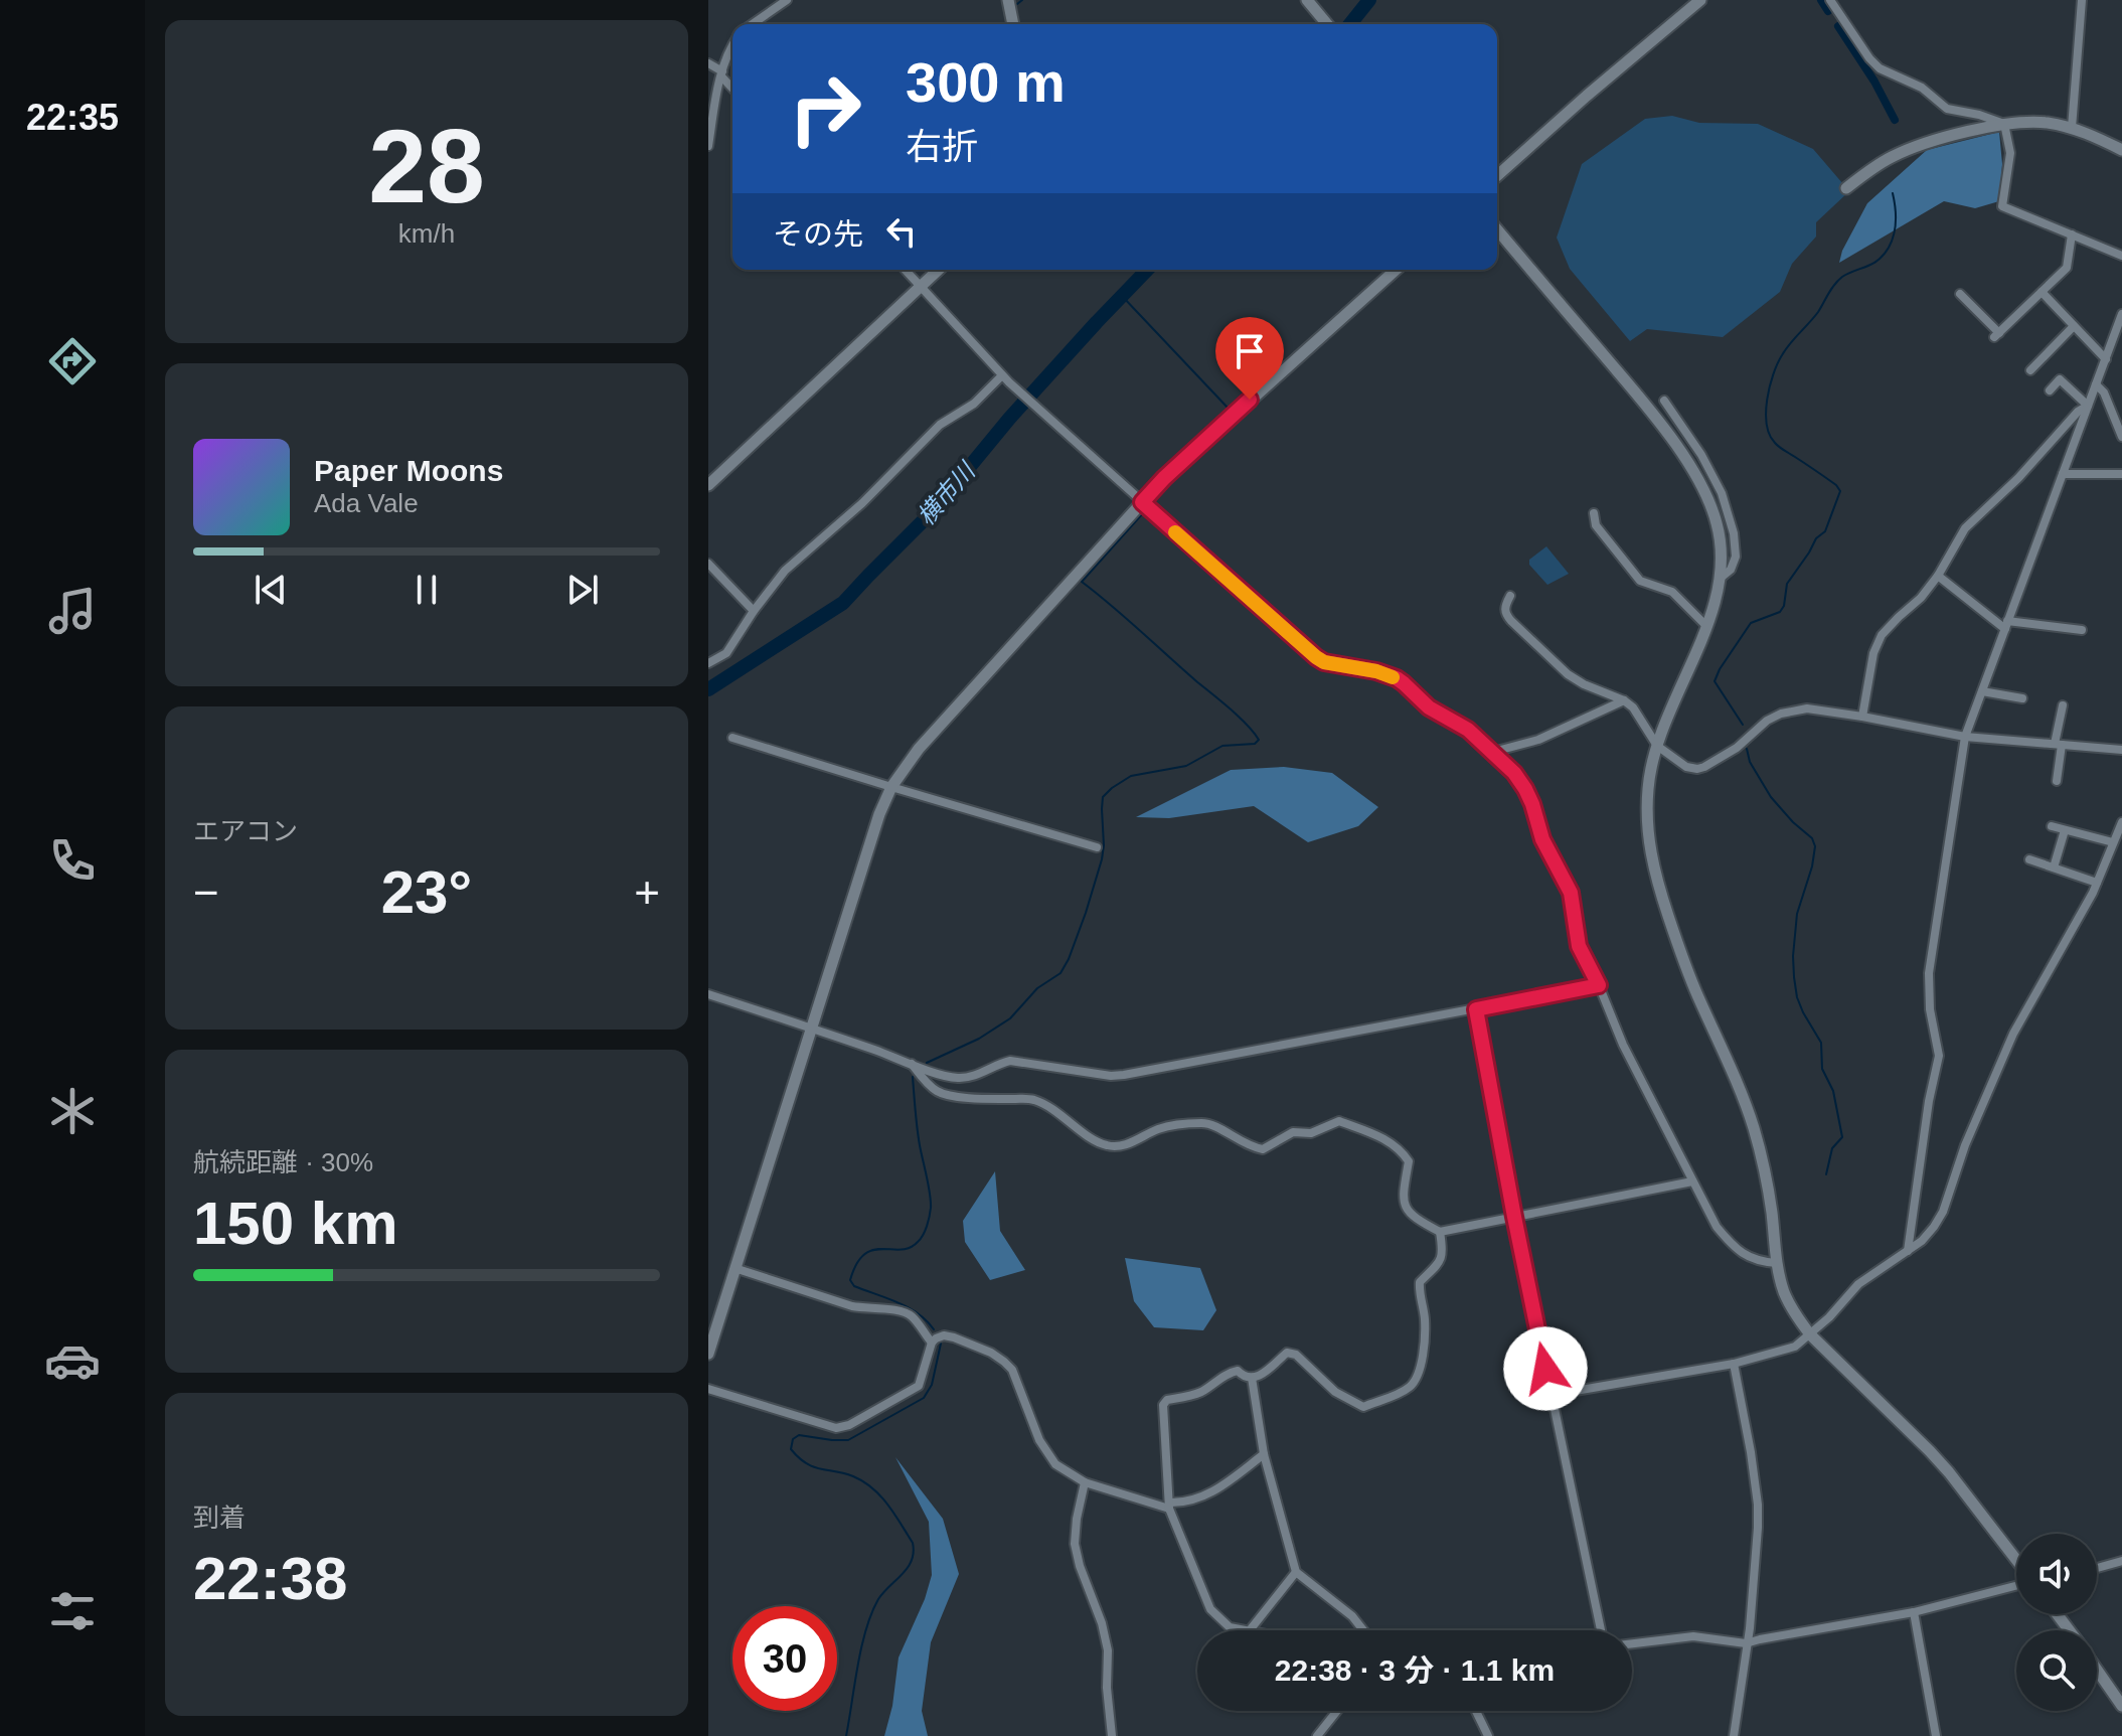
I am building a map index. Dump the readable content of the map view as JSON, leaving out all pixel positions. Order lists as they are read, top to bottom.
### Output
{
  "water": ["横市川"],
  "page": {
    "tabs": "22:35",
    "tile": [
      ["28", "km/h"],
      "エアコン",
      ["航続距離 · 30%", "150 km"],
      ["到着", "22:38"]
    ],
    "turn": ["300 m", "右折"],
    "then": "その先",
    "song": ["Paper Moons", "Ada Vale"],
    "heat": ["−", "23°", "+"],
    "limit": "30",
    "trip": "22:38 · 3 分 · 1.1 km"
  }
}
